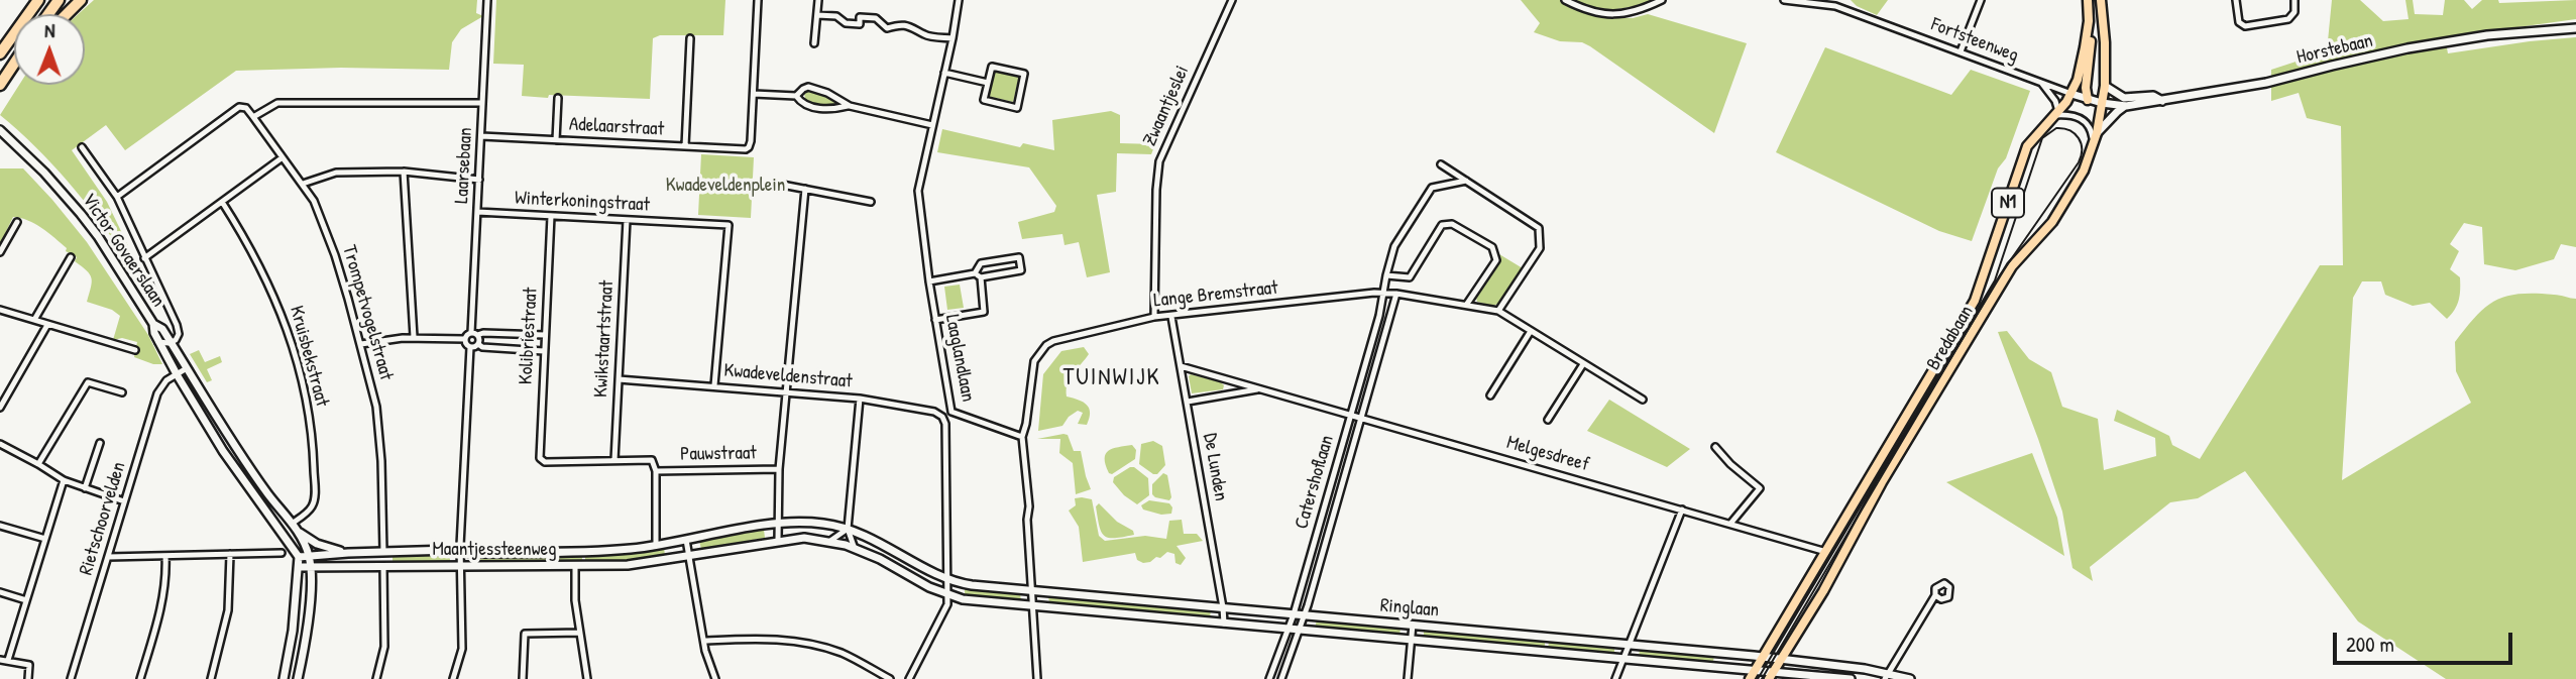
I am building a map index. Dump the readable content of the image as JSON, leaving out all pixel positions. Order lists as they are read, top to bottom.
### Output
{
  "streets": {
    "main road": ["N1", "Bredabaan"],
    "street": [
      "Fortsteenweg",
      "Horstebaan",
      "Zwaantjeslei",
      "Adelaarstraat",
      "Laarsebaan",
      "Winterkoningstraat",
      "Victor Govaerslaan",
      "Lange Bremstraat",
      "Trompetvogelstraat",
      "Kolibriestraat",
      "Kwikstaartstraat",
      "Kruisbekstraat",
      "Laaglandlaan",
      "Kwadeveldenstraat",
      "Pauwstraat",
      "Melgesdreef",
      "De Lunden",
      "Catershoflaan",
      "Rietschoorvelden",
      "Maantjessteenweg",
      "Ringlaan"
    ]
  },
  "crossings": [
    ["Fortsteenweg", "Horstebaan"],
    ["Fortsteenweg", "Bredabaan"],
    ["Horstebaan", "Bredabaan"],
    ["Zwaantjeslei", "Lange Bremstraat"],
    ["Adelaarstraat", "Laarsebaan"],
    ["Laarsebaan", "Winterkoningstraat"],
    ["Laarsebaan", "Maantjessteenweg"],
    ["Winterkoningstraat", "Kolibriestraat"],
    ["Winterkoningstraat", "Kwikstaartstraat"],
    ["Winterkoningstraat", "Kwadeveldenstraat"],
    ["Victor Govaerslaan", "Kruisbekstraat"],
    ["Victor Govaerslaan", "Rietschoorvelden"],
    ["Victor Govaerslaan", "Maantjessteenweg"],
    ["Lange Bremstraat", "Laaglandlaan"],
    ["Lange Bremstraat", "De Lunden"],
    ["Lange Bremstraat", "Catershoflaan"],
    ["Trompetvogelstraat", "Maantjessteenweg"],
    ["Kolibriestraat", "Pauwstraat"],
    ["Bredabaan", "Melgesdreef"],
    ["Bredabaan", "Ringlaan"],
    ["Kwikstaartstraat", "Kwadeveldenstraat"],
    ["Kwikstaartstraat", "Pauwstraat"],
    ["Melgesdreef", "De Lunden"],
    ["Melgesdreef", "Catershoflaan"],
    ["De Lunden", "Ringlaan"],
    ["Catershoflaan", "Ringlaan"],
    ["Maantjessteenweg", "Ringlaan"]
  ],
  "districts": ["TUINWIJK"],
  "parks": ["Kwadeveldenplein"],
  "scale_bar": "200 m",
  "north": "top"
}
